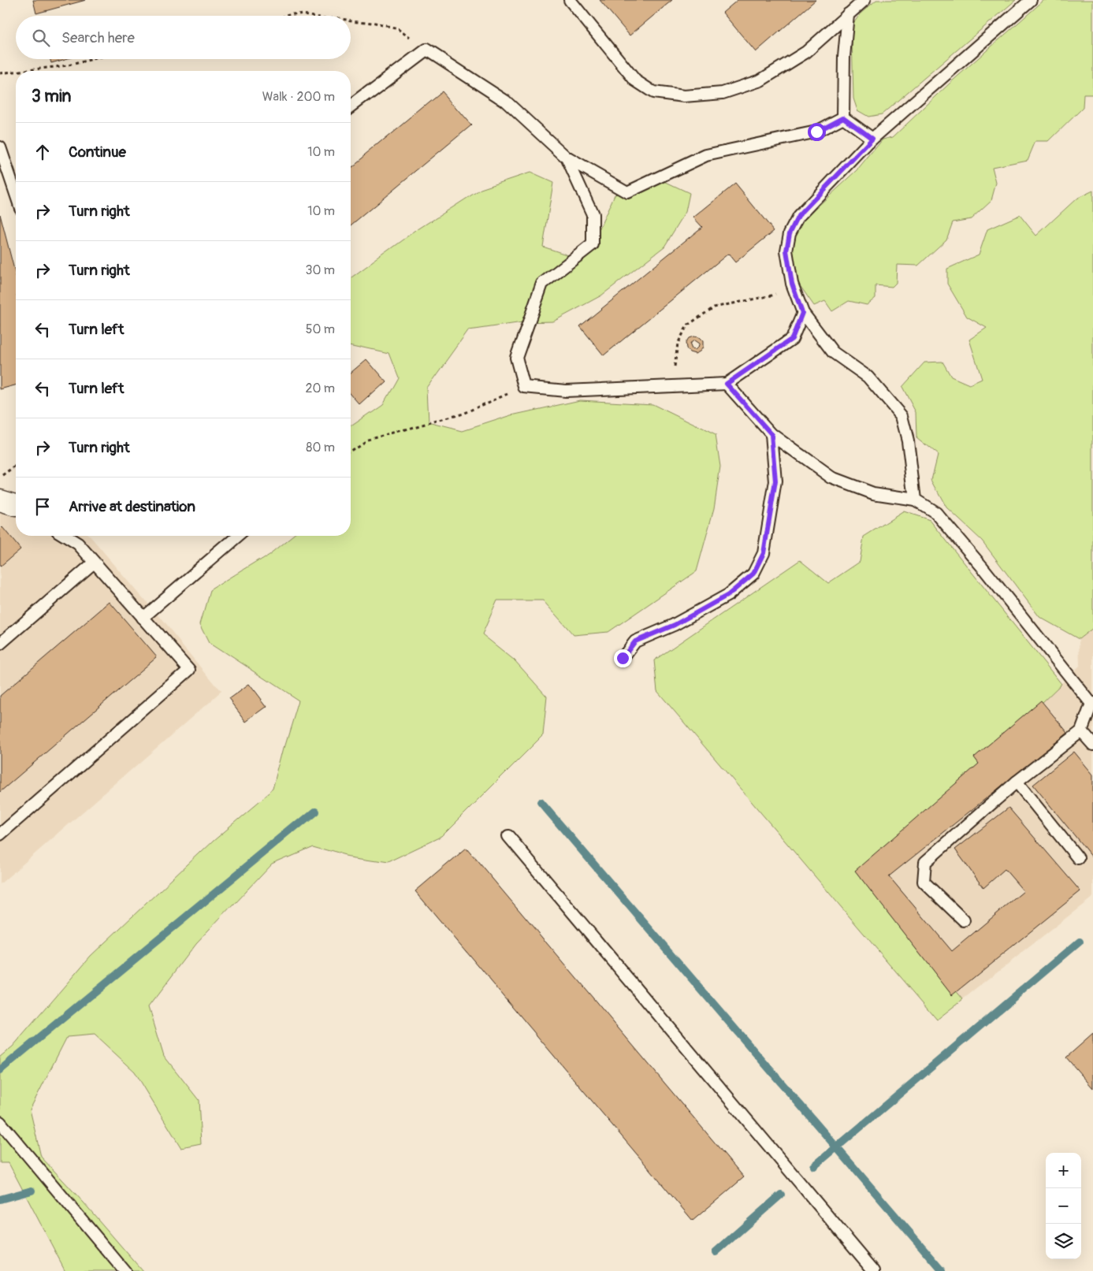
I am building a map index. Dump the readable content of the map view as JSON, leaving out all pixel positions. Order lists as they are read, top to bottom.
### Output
{
  "page": {
    "search": "Search here",
    "heading": ["3 min", "Walk · 200 m"],
    "list": [
      ["Continue", "10 m"],
      ["Turn right", "10 m"],
      ["Turn right", "30 m"],
      ["Turn left", "50 m"],
      ["Turn left", "20 m"],
      ["Turn right", "80 m"],
      "Arrive at destination"
    ],
    "map_buttons": ["+", "−"]
  }
}
